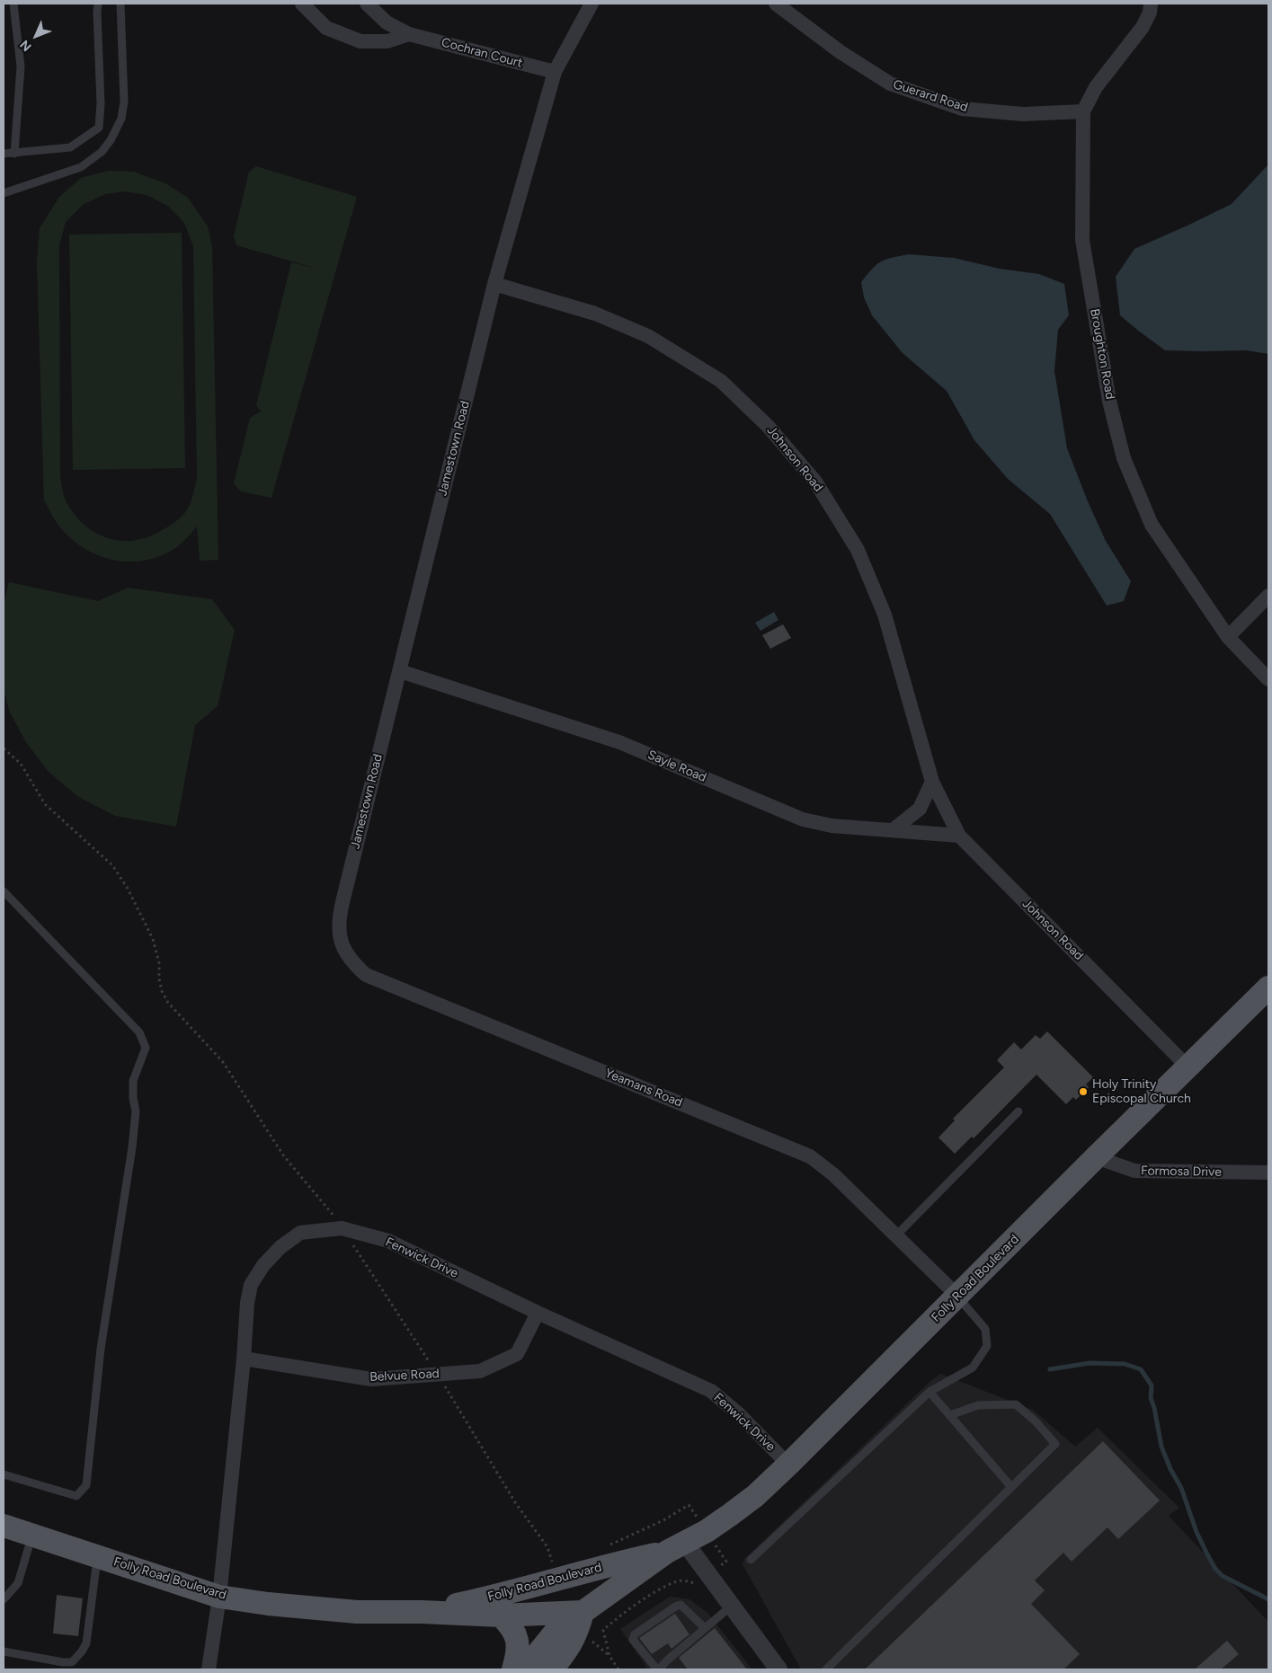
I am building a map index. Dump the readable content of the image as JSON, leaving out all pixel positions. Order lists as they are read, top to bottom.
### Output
{
  "streets": {
    "main road": ["Folly Road Boulevard"],
    "street": [
      "Cochran Court",
      "Guerard Road",
      "Broughton Road",
      "Jamestown Road",
      "Johnson Road",
      "Sayle Road",
      "Yeamans Road",
      "Formosa Drive",
      "Fenwick Drive",
      "Belvue Road"
    ]
  },
  "crossings": [
    ["Cochran Court", "Jamestown Road"],
    ["Guerard Road", "Broughton Road"],
    ["Jamestown Road", "Johnson Road"],
    ["Jamestown Road", "Sayle Road"],
    ["Jamestown Road", "Yeamans Road"],
    ["Johnson Road", "Sayle Road"],
    ["Johnson Road", "Folly Road Boulevard"],
    ["Yeamans Road", "Folly Road Boulevard"],
    ["Formosa Drive", "Folly Road Boulevard"],
    ["Fenwick Drive", "Folly Road Boulevard"],
    ["Fenwick Drive", "Belvue Road"]
  ],
  "places": ["Holy Trinity Episcopal Church"],
  "north": "bottom left"
}
